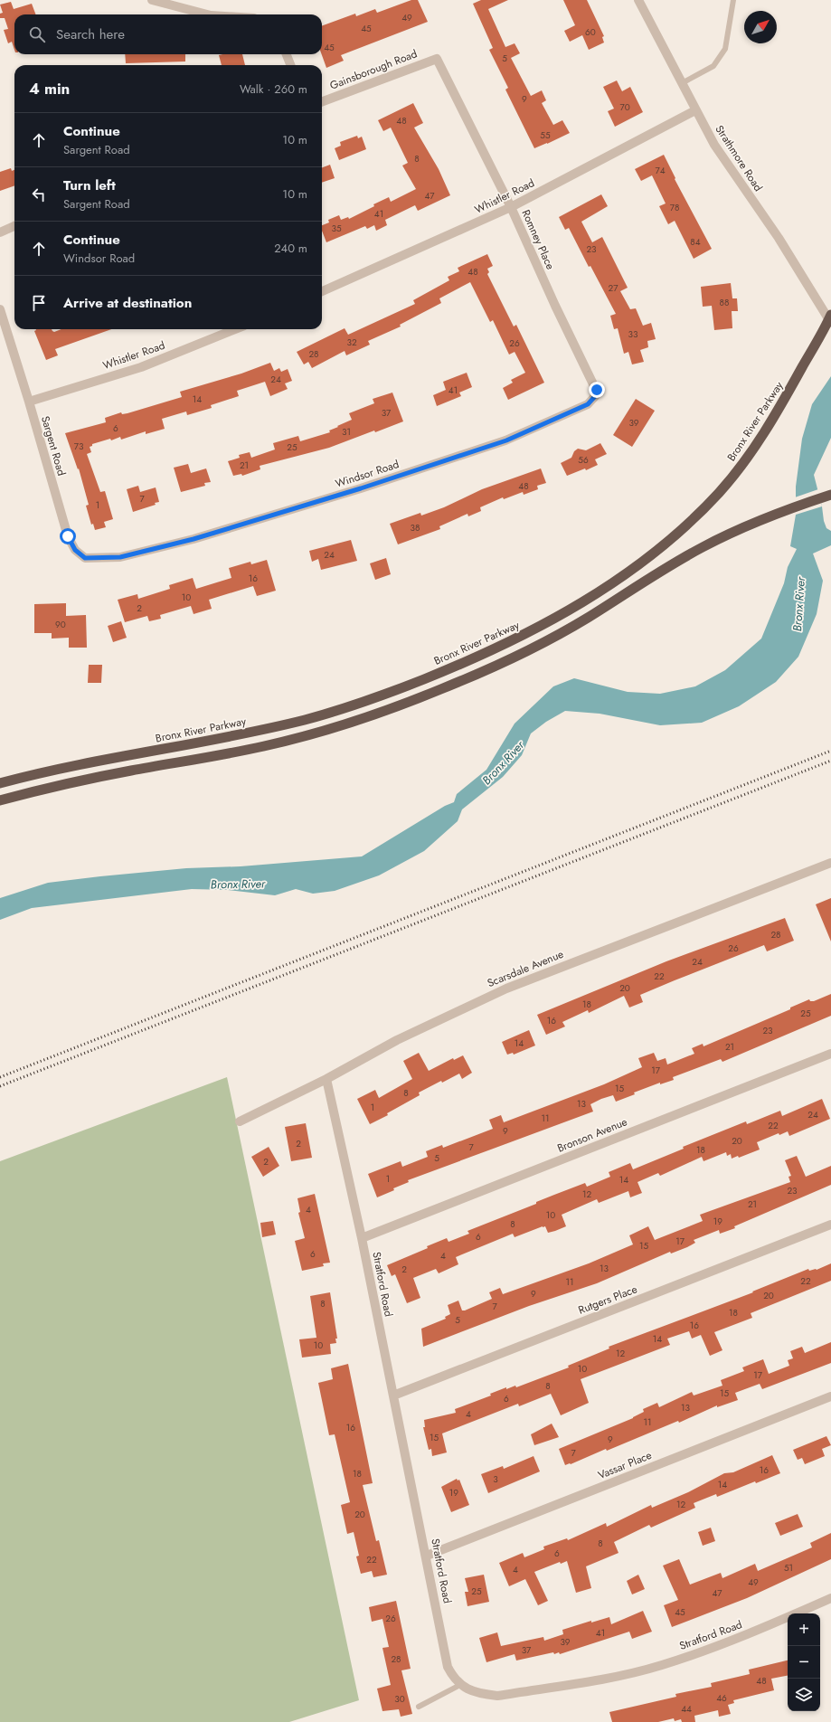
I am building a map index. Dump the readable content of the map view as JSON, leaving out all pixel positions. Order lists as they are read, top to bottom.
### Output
{
  "streets": {
    "highway": ["Bronx River Parkway"],
    "street": [
      "Gainsborough Road",
      "Strathmore Road",
      "Whistler Road",
      "Romney Place",
      "Sargent Road",
      "Windsor Road",
      "Scarsdale Avenue",
      "Bronson Avenue",
      "Stratford Road",
      "Rutgers Place",
      "Vassar Place"
    ]
  },
  "crossings": [
    ["Gainsborough Road", "Romney Place"],
    ["Strathmore Road", "Whistler Road"],
    ["Strathmore Road", "Bronx River Parkway"],
    ["Whistler Road", "Romney Place"],
    ["Whistler Road", "Sargent Road"],
    ["Romney Place", "Windsor Road"],
    ["Sargent Road", "Windsor Road"],
    ["Scarsdale Avenue", "Stratford Road"],
    ["Bronson Avenue", "Stratford Road"],
    ["Stratford Road", "Rutgers Place"],
    ["Stratford Road", "Vassar Place"]
  ],
  "water": ["Bronx River"],
  "house_numbers": [
    "49",
    "45",
    "60",
    "45",
    "5",
    "9",
    "70",
    "48",
    "55",
    "8",
    "74",
    "47",
    "78",
    "41",
    "35",
    "84",
    "23",
    "48",
    "27",
    "88",
    "33",
    "32",
    "26",
    "28",
    "24",
    "41",
    "14",
    "37",
    "39",
    "6",
    "31",
    "73",
    "25",
    "56",
    "21",
    "48",
    "7",
    "1",
    "38",
    "24",
    "16",
    "10",
    "2",
    "90",
    "28",
    "26",
    "24",
    "22",
    "20",
    "18",
    "25",
    "16",
    "23",
    "14",
    "21",
    "17",
    "15",
    "8",
    "13",
    "1",
    "24",
    "11",
    "22",
    "9",
    "20",
    "2",
    "7",
    "18",
    "5",
    "2",
    "1",
    "14",
    "23",
    "12",
    "21",
    "4",
    "10",
    "19",
    "8",
    "6",
    "17",
    "15",
    "6",
    "4",
    "13",
    "2",
    "22",
    "11",
    "9",
    "20",
    "8",
    "7",
    "18",
    "5",
    "16",
    "14",
    "10",
    "12",
    "10",
    "17",
    "8",
    "15",
    "6",
    "13",
    "4",
    "11",
    "16",
    "15",
    "9",
    "7",
    "16",
    "18",
    "3",
    "14",
    "19",
    "12",
    "20",
    "8",
    "6",
    "22",
    "51",
    "4",
    "49",
    "25",
    "47",
    "45",
    "26",
    "41",
    "39",
    "37",
    "28",
    "48",
    "46",
    "30",
    "44"
  ],
  "north": "top right",
  "page": {
    "search": "Search here",
    "heading": ["4 min", "Walk · 260 m"],
    "list": [
      ["Continue", "Sargent Road", "10 m"],
      ["Turn left", "Sargent Road", "10 m"],
      ["Continue", "Windsor Road", "240 m"],
      "Arrive at destination"
    ],
    "map_buttons": ["+", "−"]
  }
}
